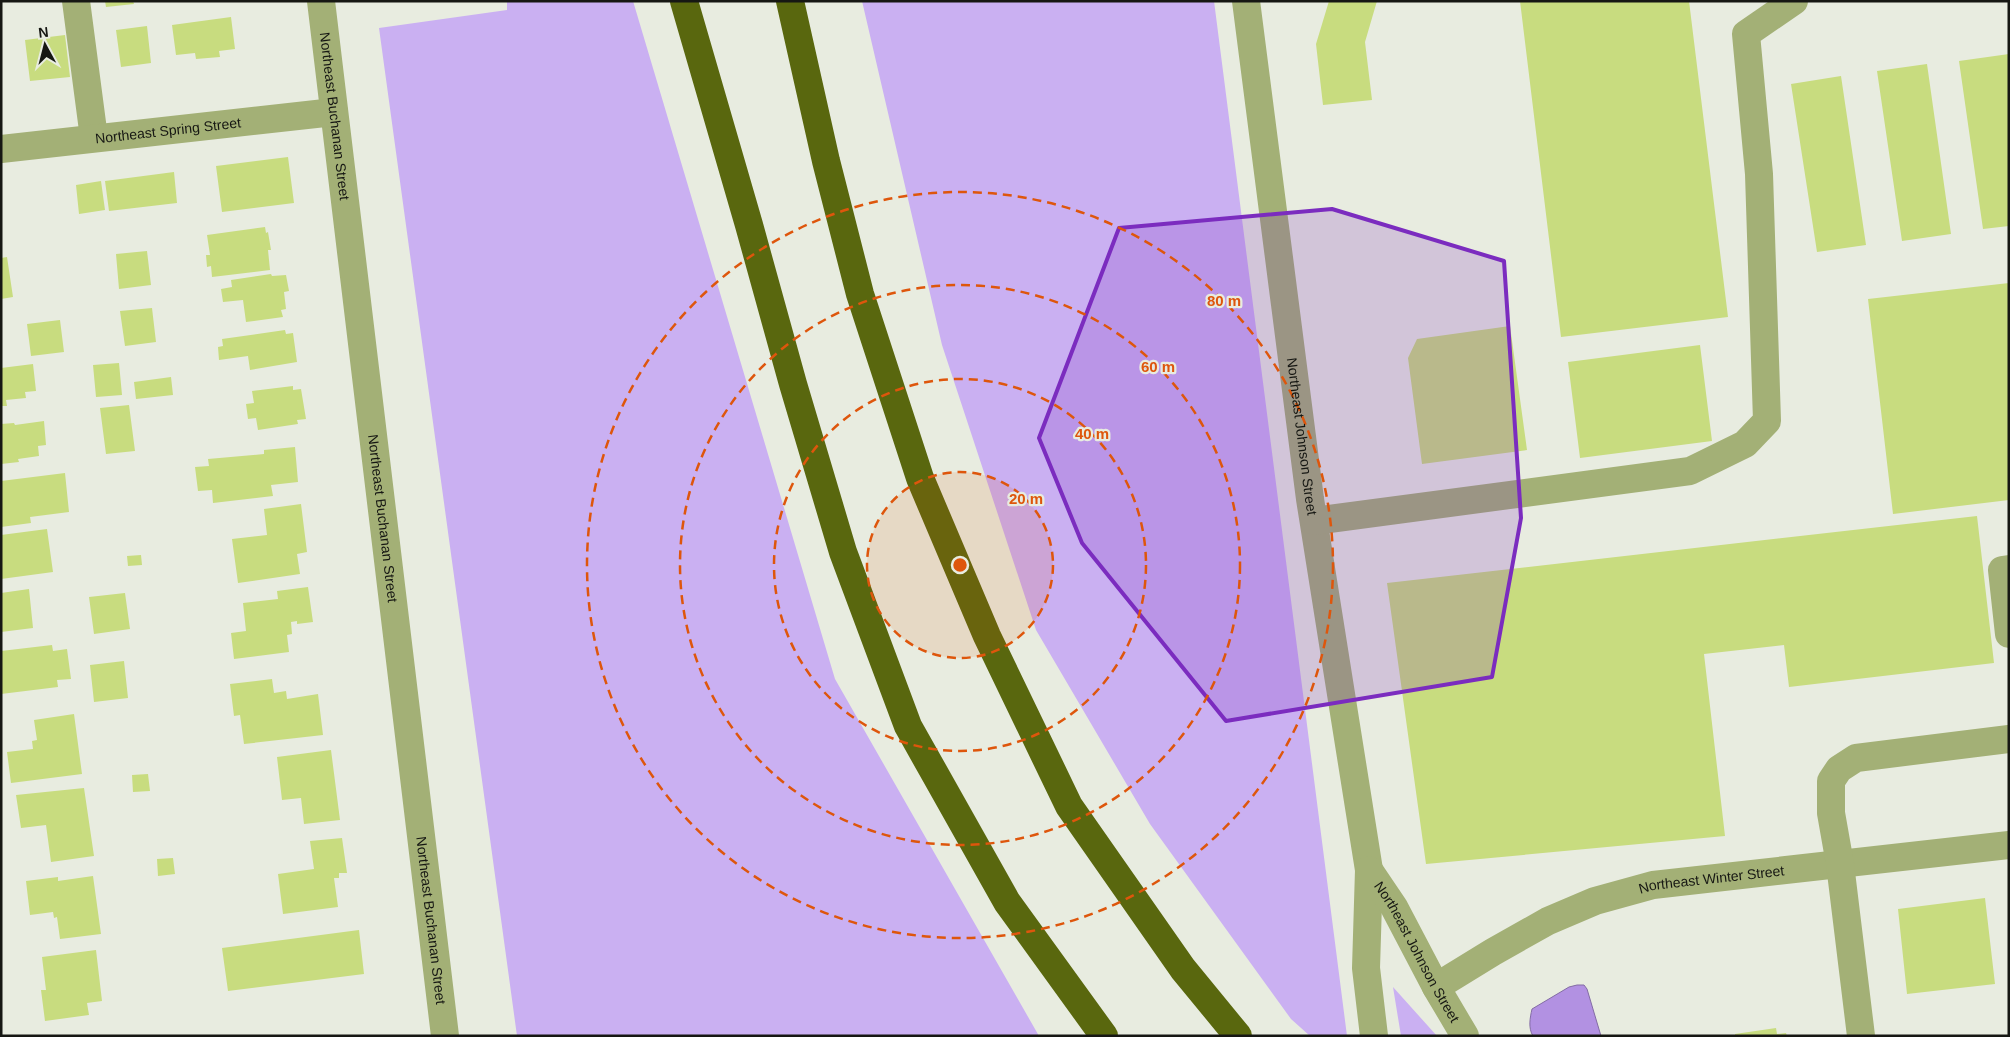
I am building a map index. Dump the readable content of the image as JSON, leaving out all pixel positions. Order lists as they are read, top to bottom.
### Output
{
  "streets": {
    "street": [
      "Northeast Buchanan Street",
      "Northeast Spring Street",
      "Northeast Johnson Street",
      "Northeast Winter Street"
    ]
  },
  "crossings": [
    ["Northeast Buchanan Street", "Northeast Spring Street"],
    ["Northeast Johnson Street", "Northeast Winter Street"]
  ],
  "north": "top",
  "rings": [
    "80 m",
    "60 m",
    "40 m",
    "20 m"
  ]
}
